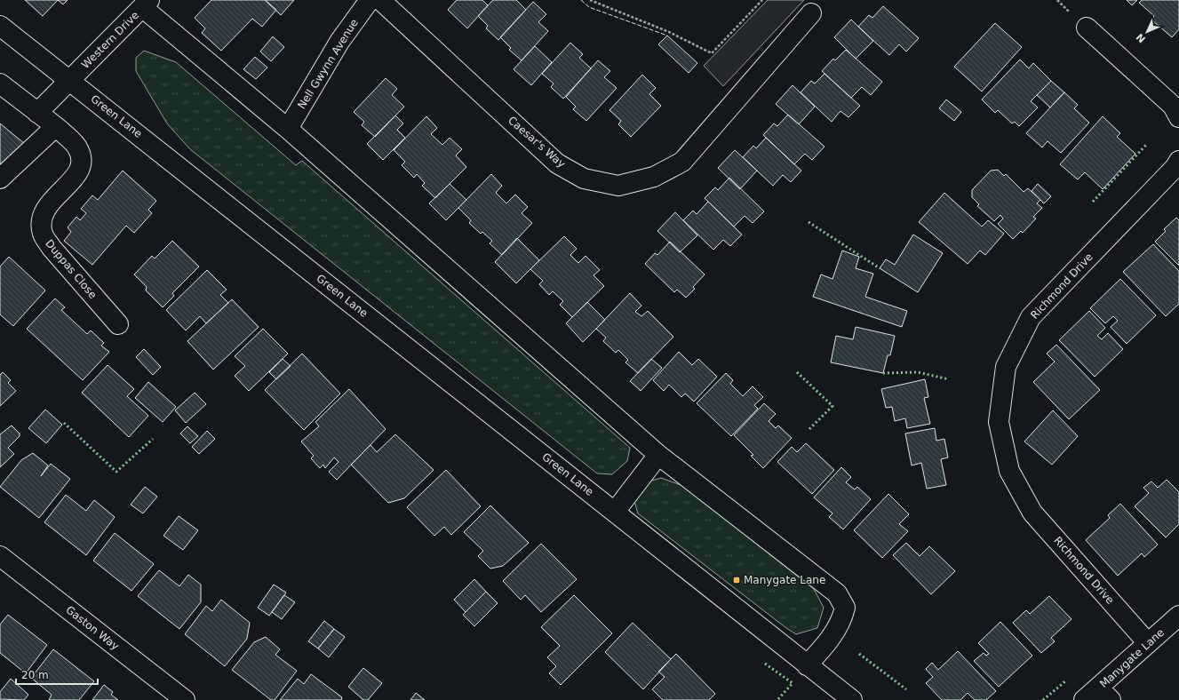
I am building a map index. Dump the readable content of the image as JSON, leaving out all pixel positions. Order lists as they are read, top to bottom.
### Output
{
  "streets": {
    "street": [
      "Western Drive",
      "Nell Gwynn Avenue",
      "Green Lane",
      "Caesar's Way",
      "Duppas Close",
      "Richmond Drive",
      "Gaston Way",
      "Manygate Lane"
    ]
  },
  "crossings": [
    ["Western Drive", "Green Lane"],
    ["Richmond Drive", "Manygate Lane"]
  ],
  "places": {
    "transit": ["Manygate Lane"]
  },
  "scale_bar": "20 m",
  "north": "bottom left"
}
